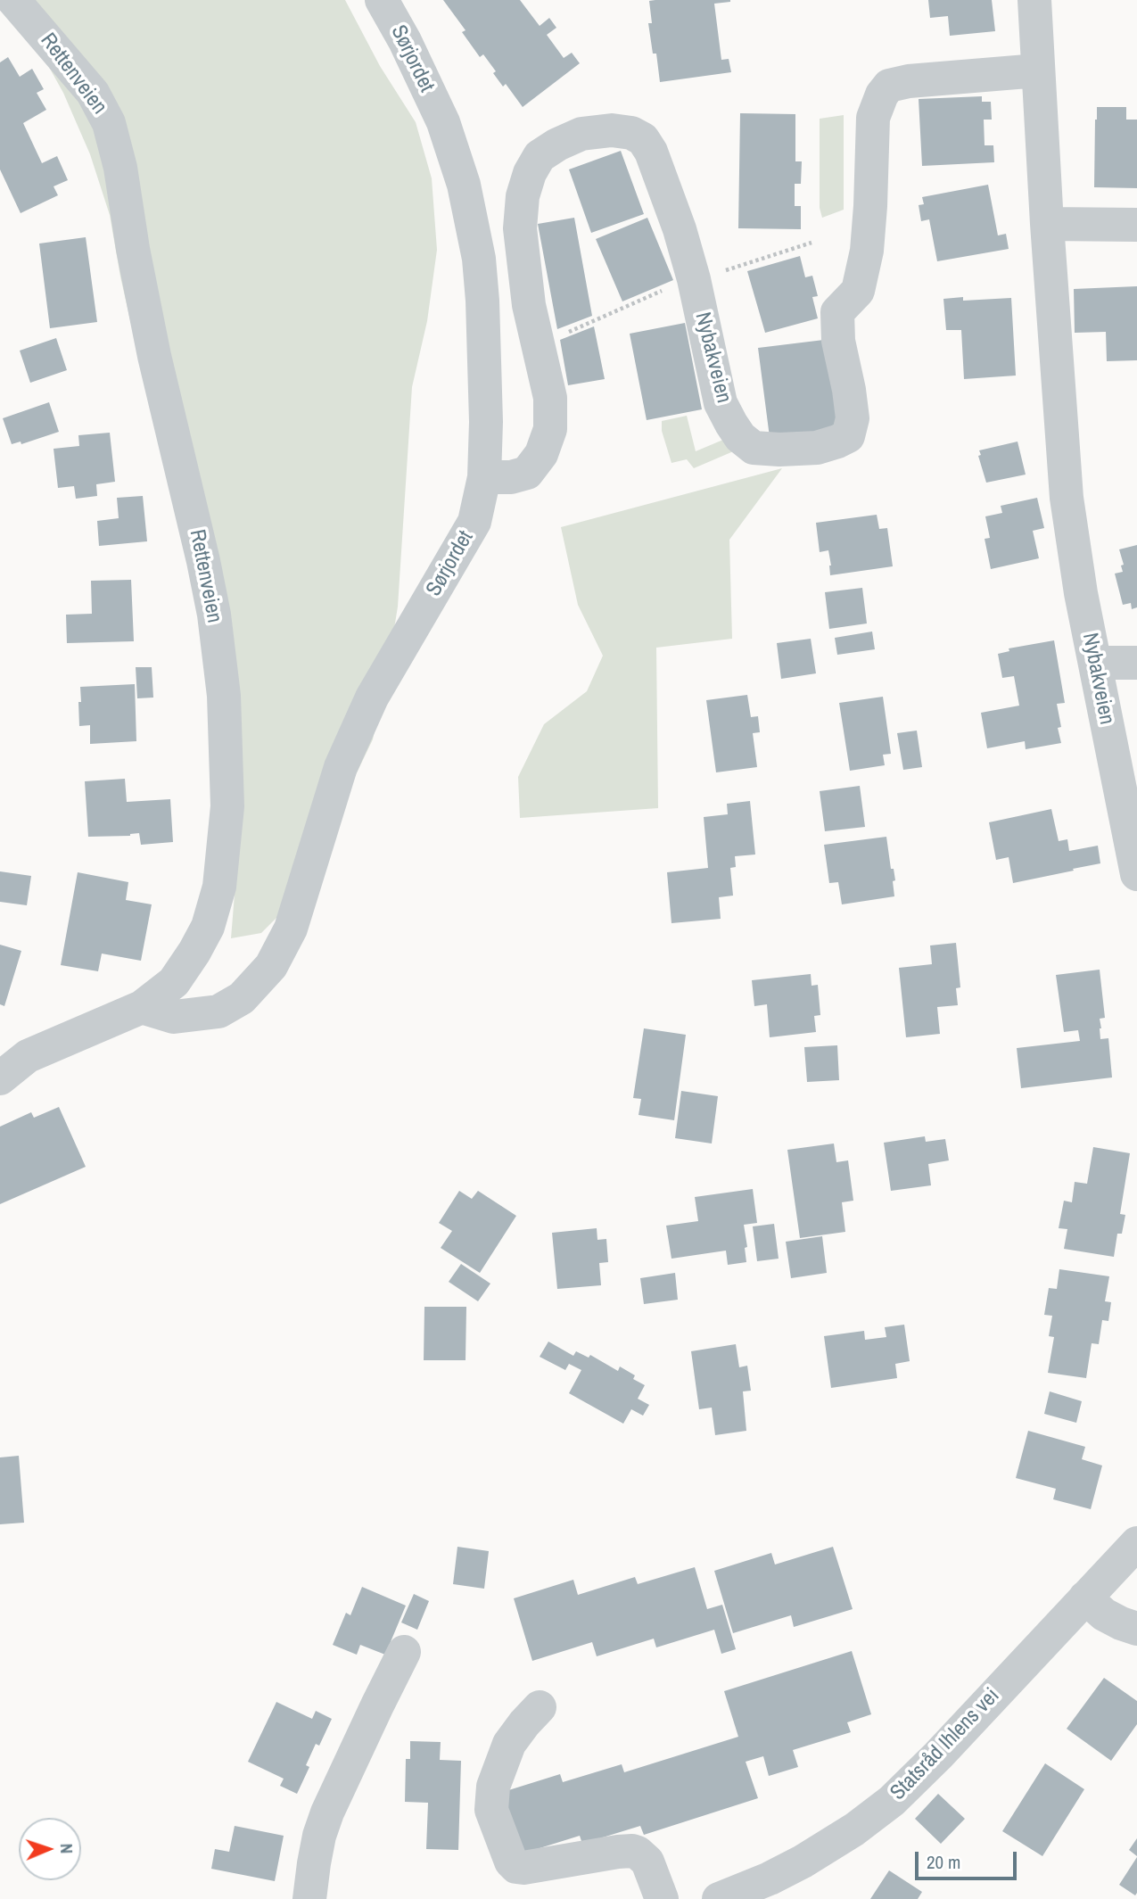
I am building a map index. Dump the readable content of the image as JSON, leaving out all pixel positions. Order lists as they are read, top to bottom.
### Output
{
  "streets": {
    "street": [
      "Sørjordet",
      "Rettenveien",
      "Nybakveien",
      "Statsråd Ihlens vei"
    ]
  },
  "crossings": [
    ["Sørjordet", "Rettenveien"],
    ["Sørjordet", "Nybakveien"]
  ],
  "scale_bar": "20 m",
  "north": "right"
}
